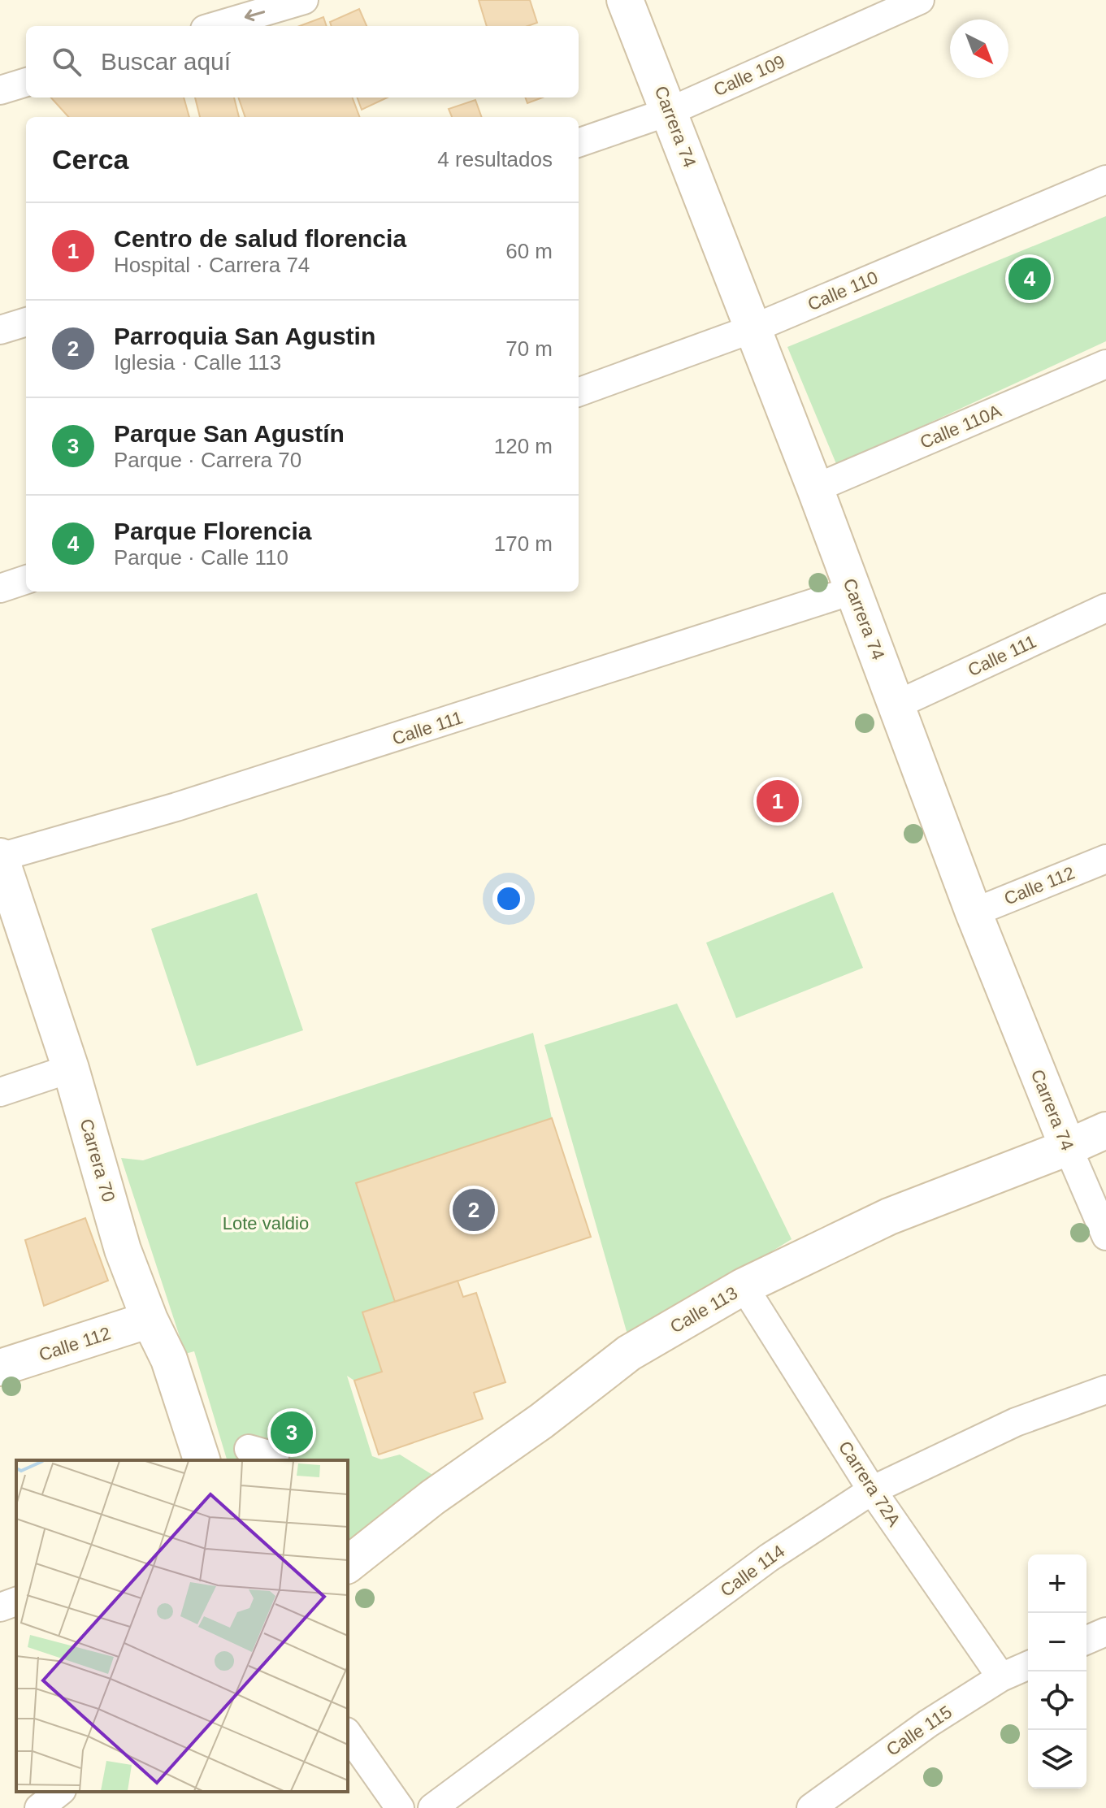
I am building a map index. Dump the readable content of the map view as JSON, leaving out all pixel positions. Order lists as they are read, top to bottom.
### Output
{
  "streets": {
    "street": [
      "Calle 109",
      "Carrera 74",
      "Calle 110",
      "Calle 110A",
      "Calle 111",
      "Calle 112",
      "Carrera 70",
      "Calle 113",
      "Carrera 72A",
      "Calle 114",
      "Calle 115"
    ]
  },
  "crossings": [
    ["Calle 109", "Carrera 74"],
    ["Carrera 74", "Calle 110"],
    ["Carrera 74", "Calle 110A"],
    ["Carrera 74", "Calle 111"],
    ["Carrera 74", "Calle 112"],
    ["Carrera 74", "Calle 113"],
    ["Calle 111", "Carrera 70"],
    ["Calle 112", "Carrera 70"],
    ["Calle 113", "Carrera 72A"],
    ["Carrera 72A", "Calle 114"],
    ["Carrera 72A", "Calle 115"]
  ],
  "parks": ["Lote valdio"],
  "north": "bottom right",
  "page": {
    "search": "Buscar aquí",
    "heading": ["Cerca", "4 resultados"],
    "list": [
      {
        "mark": "1",
        "name": "Centro de salud florencia",
        "note": "Hospital · Carrera 74",
        "value": "60 m"
      },
      {
        "mark": "2",
        "name": "Parroquia San Agustin",
        "note": "Iglesia · Calle 113",
        "value": "70 m"
      },
      {
        "mark": "3",
        "name": "Parque San Agustín",
        "note": "Parque · Carrera 70",
        "value": "120 m"
      },
      {
        "mark": "4",
        "name": "Parque Florencia",
        "note": "Parque · Calle 110",
        "value": "170 m"
      }
    ],
    "pins": [
      "4",
      "1",
      "2",
      "3"
    ],
    "map_buttons": ["+", "−"]
  }
}
